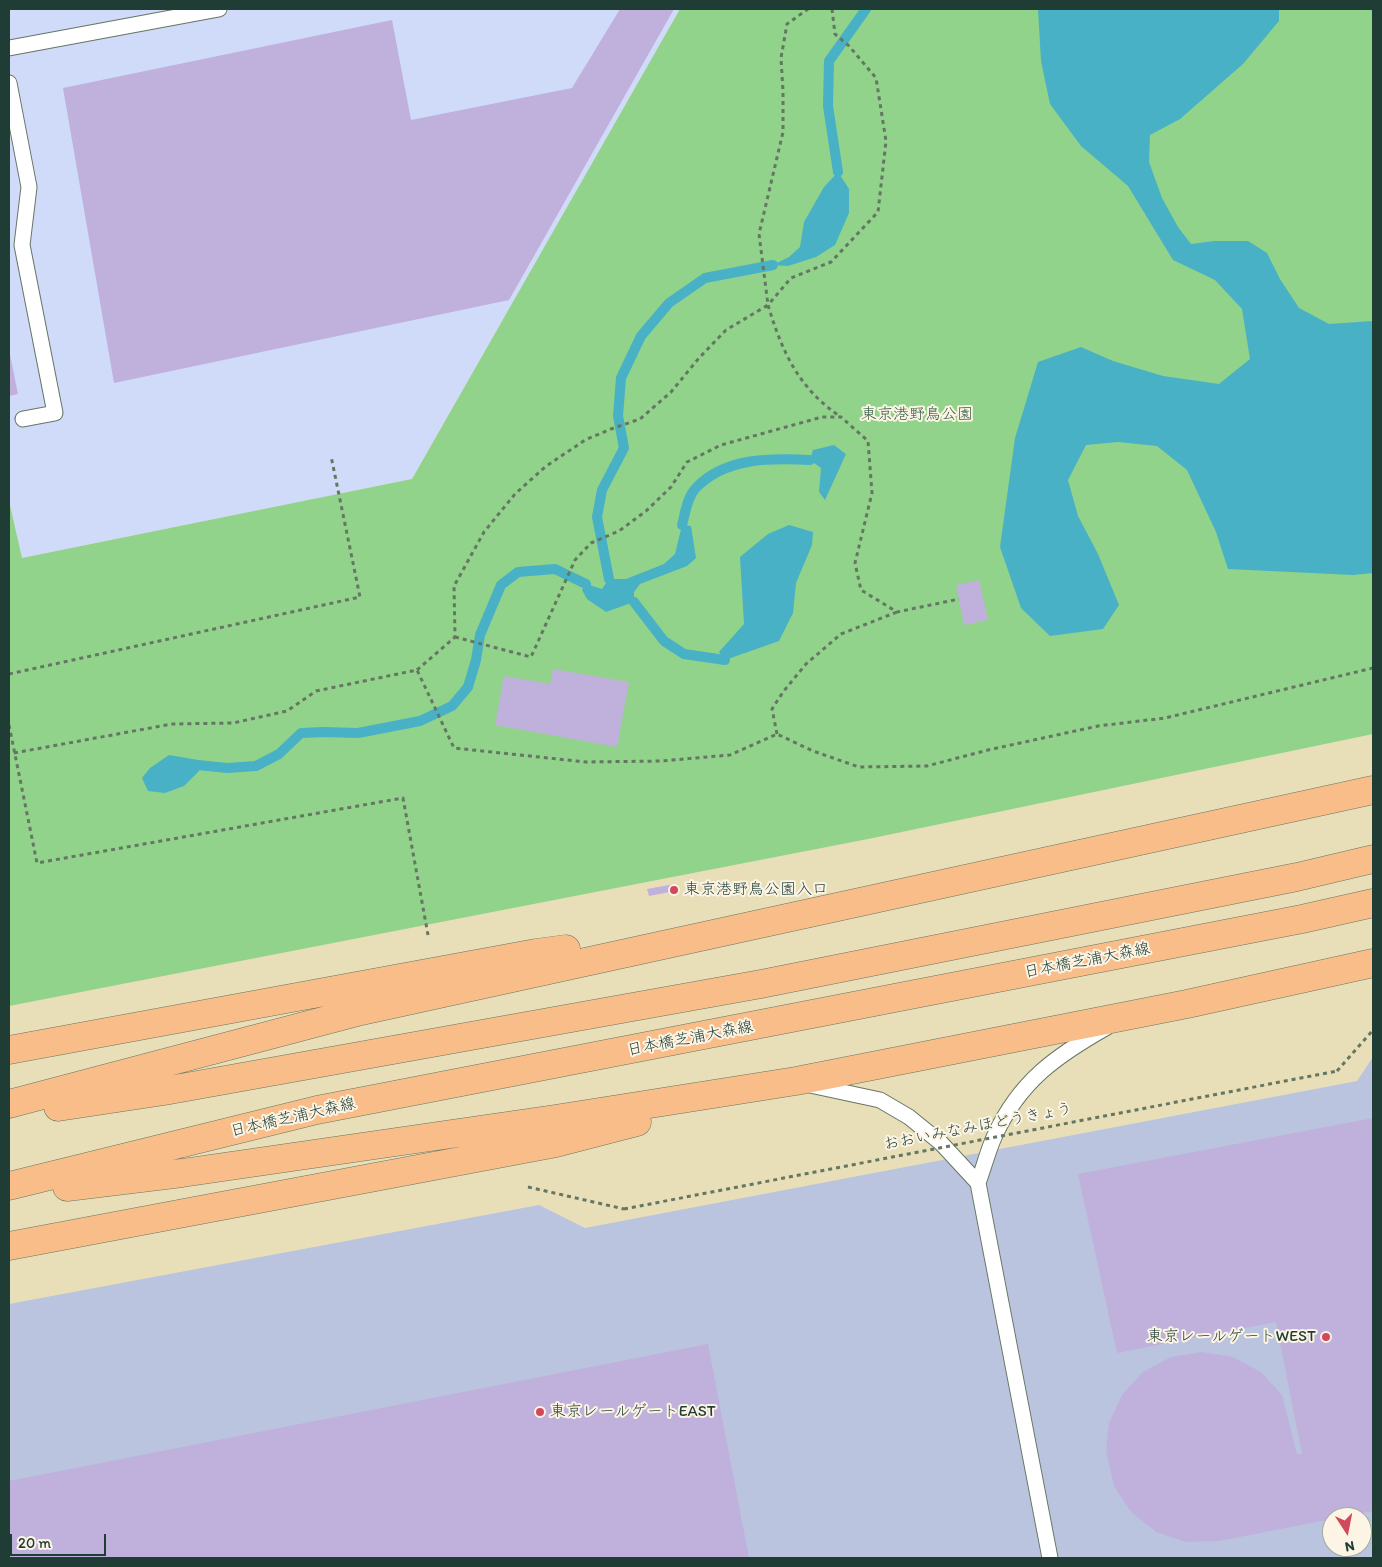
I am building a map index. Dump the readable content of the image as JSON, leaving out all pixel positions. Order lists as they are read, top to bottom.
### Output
{
  "streets": {
    "main road": ["日本橋芝浦大森線"],
    "path": ["おおいみなみほどうきょう"]
  },
  "parks": ["東京港野鳥公園"],
  "places": ["東京港野鳥公園入口", "東京レールゲートWEST", "東京レールゲートEAST"],
  "scale_bar": "20 m",
  "north": "bottom"
}
